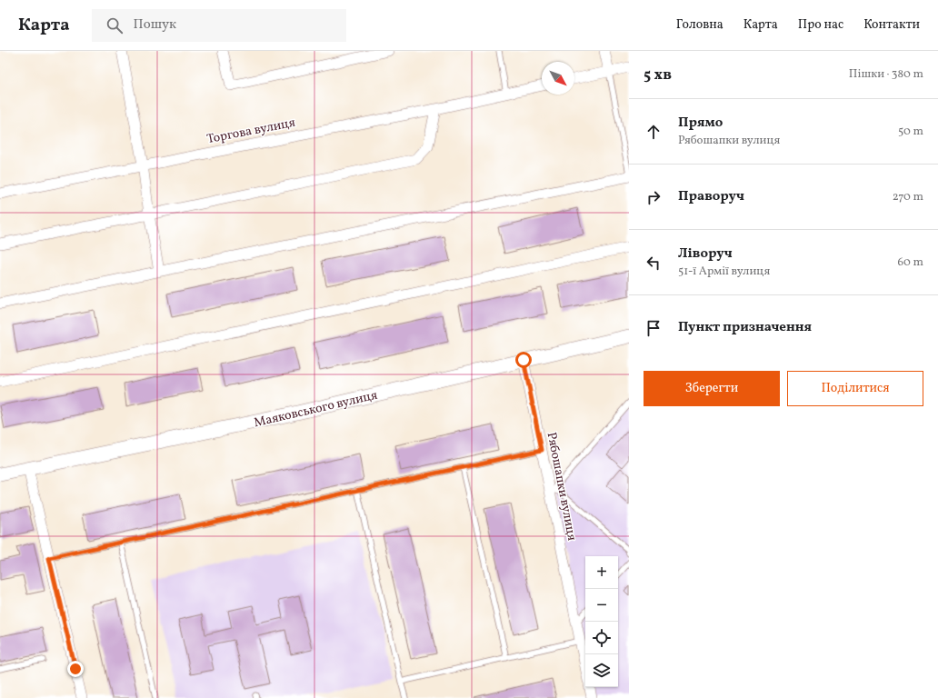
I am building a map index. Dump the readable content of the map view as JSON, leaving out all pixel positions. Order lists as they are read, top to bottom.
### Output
{
  "streets": {
    "main road": ["Маяковського вулиця"],
    "street": ["Торгова вулиця", "Рябошапки вулиця"]
  },
  "crossings": [
    ["Маяковського вулиця", "Рябошапки вулиця"]
  ],
  "north": "bottom right",
  "page": {
    "header": "Карта",
    "search": "Пошук",
    "nav": [
      "Головна",
      "Карта",
      "Про нас",
      "Контакти"
    ],
    "heading": ["5 хв", "Пішки · 380 m"],
    "list": [
      ["Прямо", "Рябошапки вулиця", "50 m"],
      ["Праворуч", "270 m"],
      ["Ліворуч", "51-ї Армії вулиця", "60 m"],
      "Пункт призначення"
    ],
    "buttons": ["Зберегти", "Поділитися"],
    "map_buttons": ["+", "−"]
  }
}
